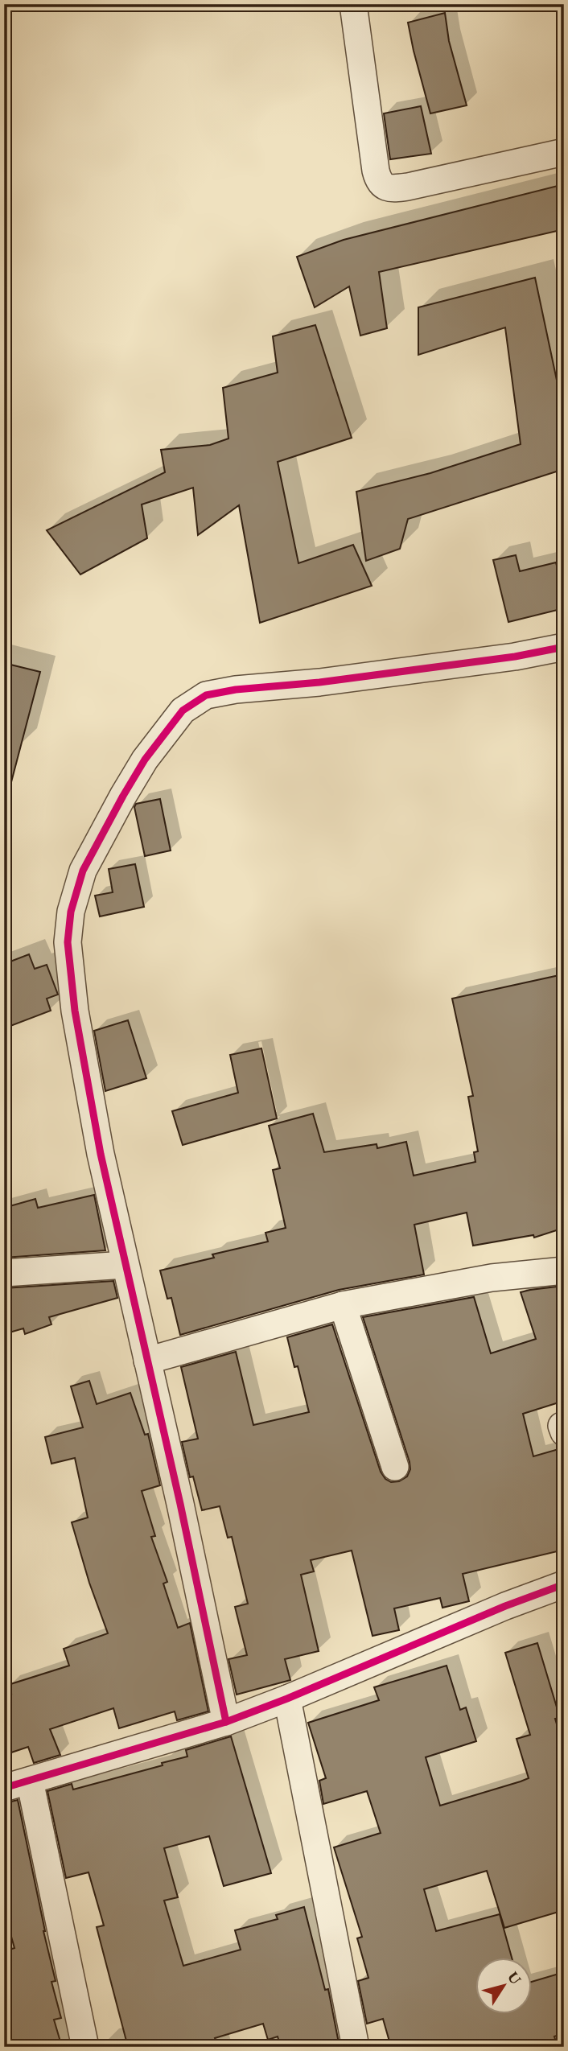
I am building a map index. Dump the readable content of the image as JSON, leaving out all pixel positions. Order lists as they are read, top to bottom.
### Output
{
  "north": "top right"
}
